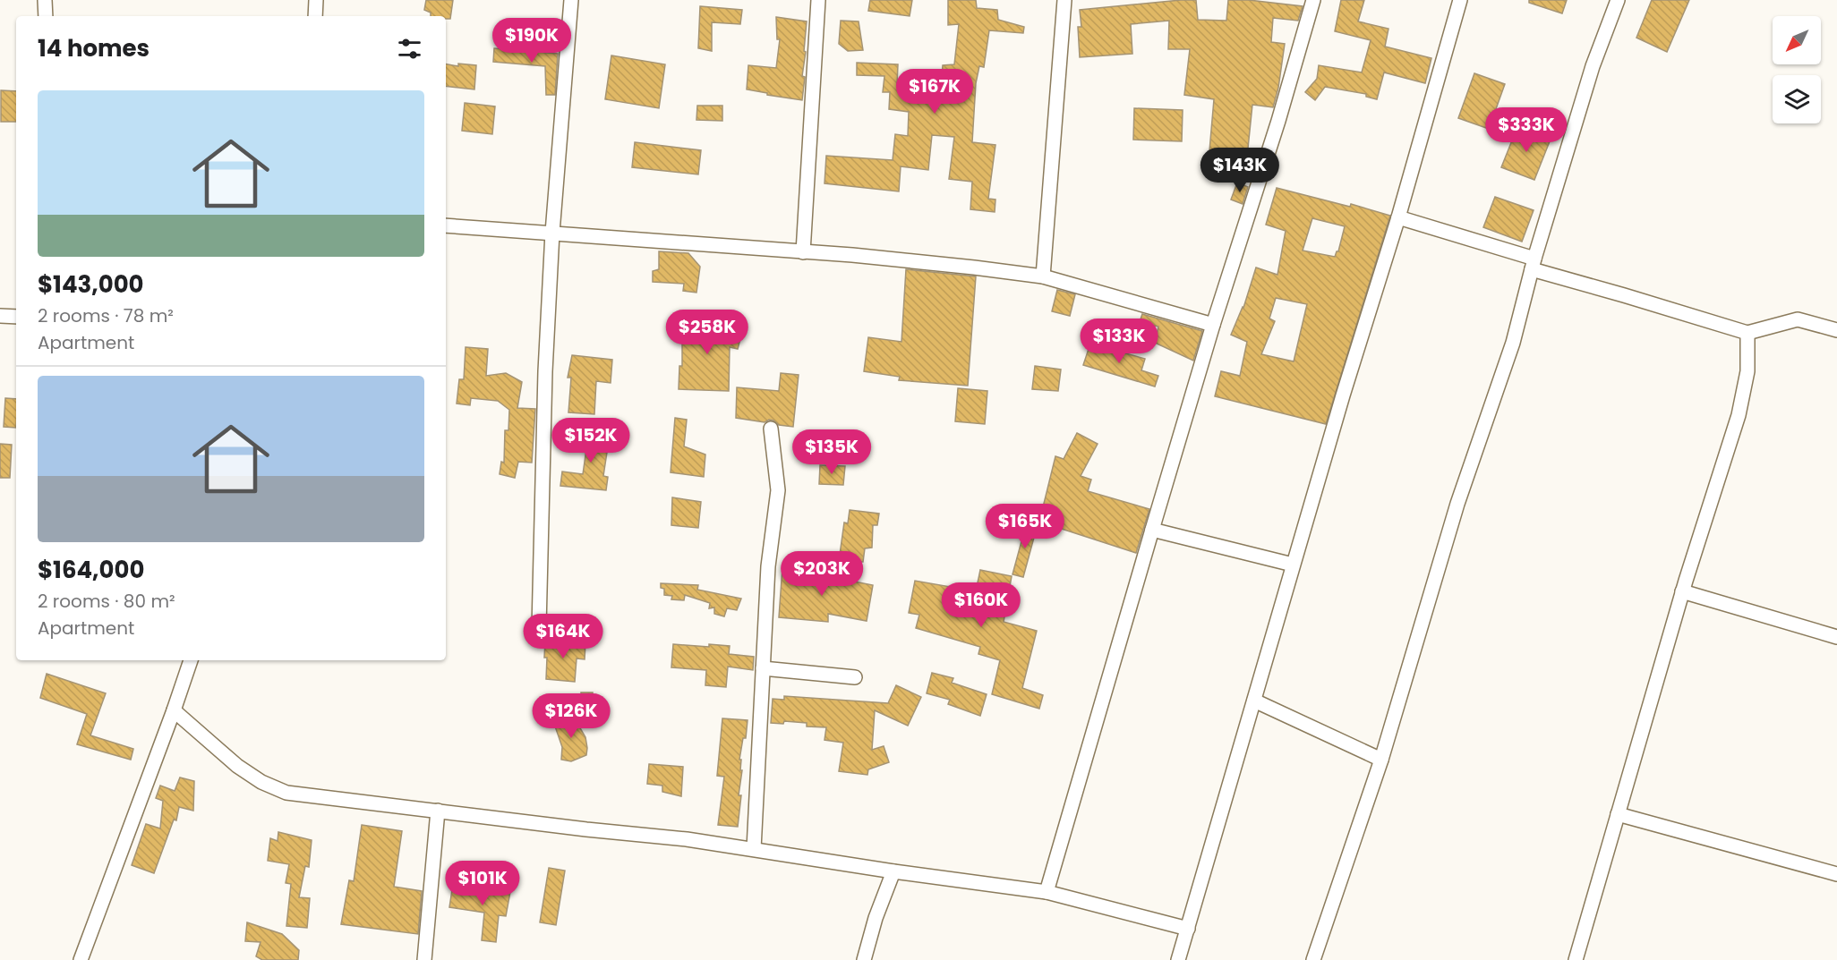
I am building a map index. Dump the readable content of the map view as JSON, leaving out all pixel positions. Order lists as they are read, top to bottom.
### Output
{
  "north": "bottom left",
  "page": {
    "heading": "14 homes",
    "price": [
      "$190K",
      "$167K",
      "$333K",
      "$143K",
      "$258K",
      "$133K",
      "$152K",
      "$135K",
      "$165K",
      "$203K",
      "$160K",
      "$164K",
      "$126K",
      "$101K"
    ],
    "list": [
      {
        "name": "$143,000",
        "note": "2 rooms · 78 m² · Apartment"
      },
      {
        "name": "$164,000",
        "note": "2 rooms · 80 m² · Apartment"
      }
    ]
  }
}
